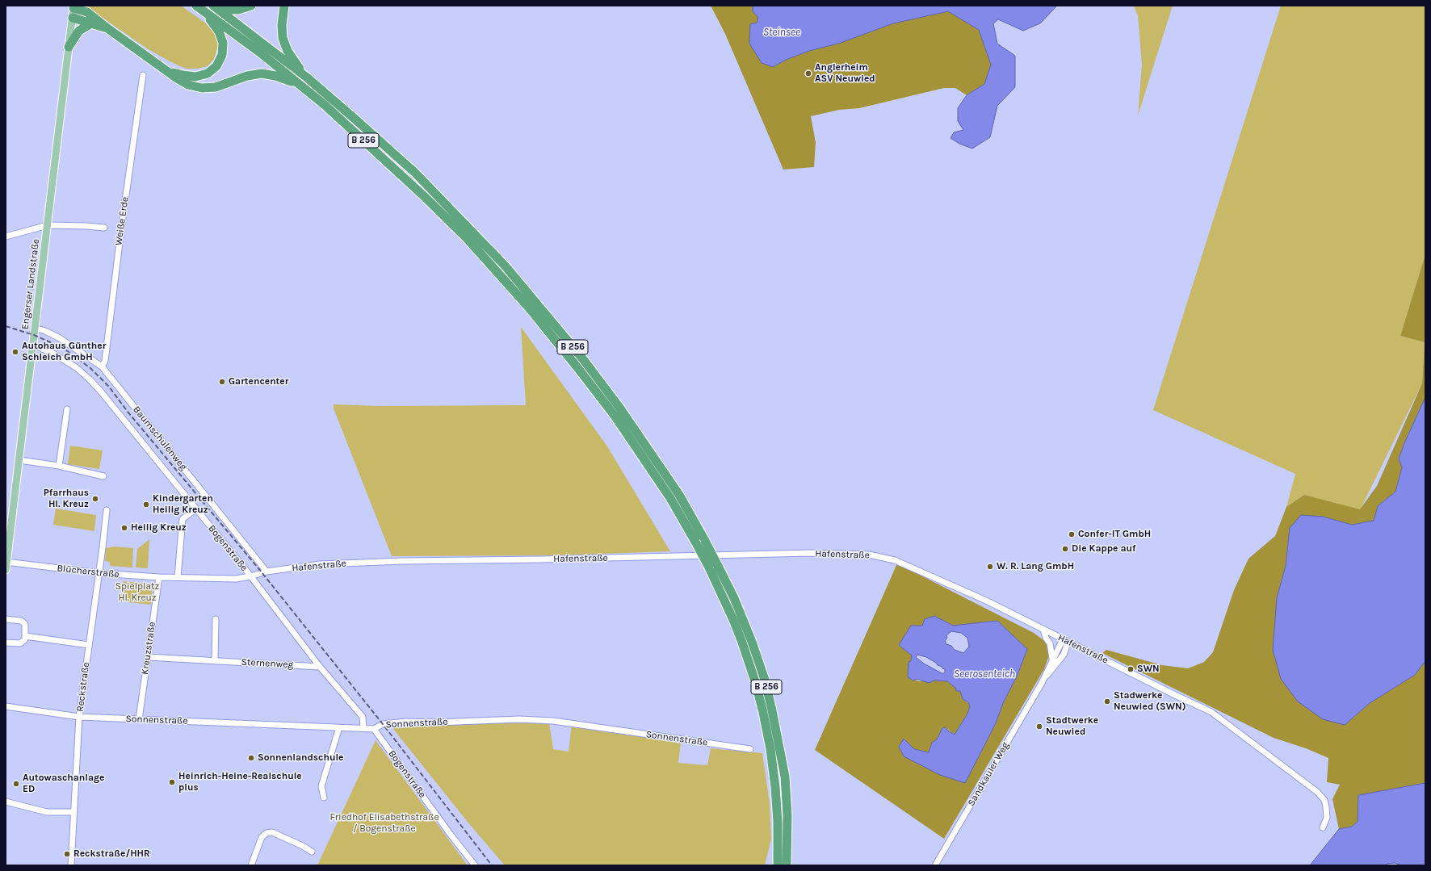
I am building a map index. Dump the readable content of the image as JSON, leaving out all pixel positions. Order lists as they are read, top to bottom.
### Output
{
  "streets": {
    "highway": ["B 256"],
    "main road": ["Engerser Landstraße"],
    "street": [
      "Weiße Erde",
      "Baumschulenweg",
      "Bogenstraße",
      "Hafenstraße",
      "Blücherstraße",
      "Kreuzstraße",
      "Sternenweg",
      "Reckstraße",
      "Sonnenstraße",
      "Sandkauler Weg"
    ]
  },
  "crossings": [
    ["Weiße Erde", "Baumschulenweg"],
    ["Engerser Landstraße", "Baumschulenweg"],
    ["Engerser Landstraße", "Bogenstraße"],
    ["Engerser Landstraße", "Blücherstraße"],
    ["Baumschulenweg", "Hafenstraße"],
    ["Baumschulenweg", "Blücherstraße"],
    ["Bogenstraße", "Blücherstraße"],
    ["Bogenstraße", "Sternenweg"],
    ["Bogenstraße", "Sonnenstraße"],
    ["Hafenstraße", "Blücherstraße"],
    ["Hafenstraße", "Sandkauler Weg"],
    ["Blücherstraße", "Kreuzstraße"],
    ["Blücherstraße", "Reckstraße"],
    ["Kreuzstraße", "Sternenweg"],
    ["Kreuzstraße", "Sonnenstraße"],
    ["Reckstraße", "Sonnenstraße"]
  ],
  "water": ["Steinsee", "Seerosenteich"],
  "parks": ["Spielplatz Hl. Kreuz", "Friedhof Elisabethstraße / Bogenstraße"],
  "places": [
    "Anglerheim ASV Neuwied",
    "Autohaus Günther Schleich GmbH",
    "Gartencenter",
    "Pfarrhaus Hl. Kreuz",
    "Kindergarten Heilig Kreuz",
    "Heilig Kreuz",
    "Confer-IT GmbH",
    "Die Kappe auf",
    "W. R. Lang GmbH",
    "SWN",
    "Stadwerke Neuwied (SWN)",
    "Stadtwerke Neuwied",
    "Sonnenlandschule",
    "Heinrich-Heine-Realschule plus",
    "Autowaschanlage ED",
    "Reckstraße/HHR"
  ]
}
